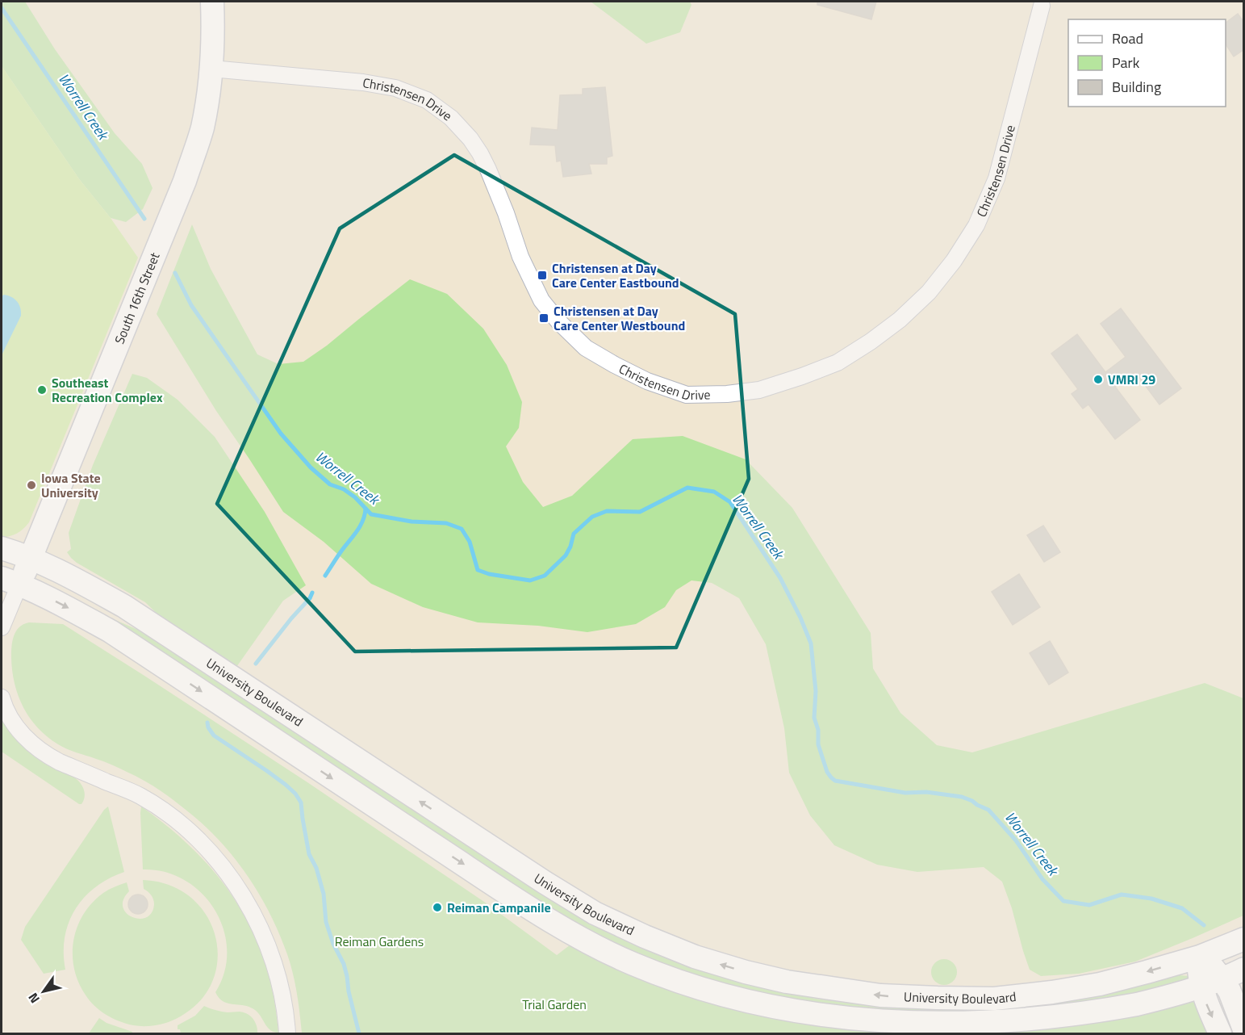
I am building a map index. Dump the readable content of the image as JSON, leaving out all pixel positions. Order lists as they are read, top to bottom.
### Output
{
  "streets": {
    "main road": ["South 16th Street", "University Boulevard"],
    "street": ["Christensen Drive"]
  },
  "crossings": [
    ["Christensen Drive", "South 16th Street"],
    ["South 16th Street", "University Boulevard"]
  ],
  "water": ["Worrell Creek"],
  "parks": ["Reiman Gardens", "Trial Garden"],
  "places": {
    "transit": ["Christensen at Day Care Center Eastbound", "Christensen at Day Care Center Westbound"],
    "other": [
      "VMRI 29",
      "Southeast Recreation Complex",
      "Iowa State University",
      "Reiman Campanile"
    ]
  },
  "legend": ["Road", "Park", "Building"],
  "north": "bottom left"
}
